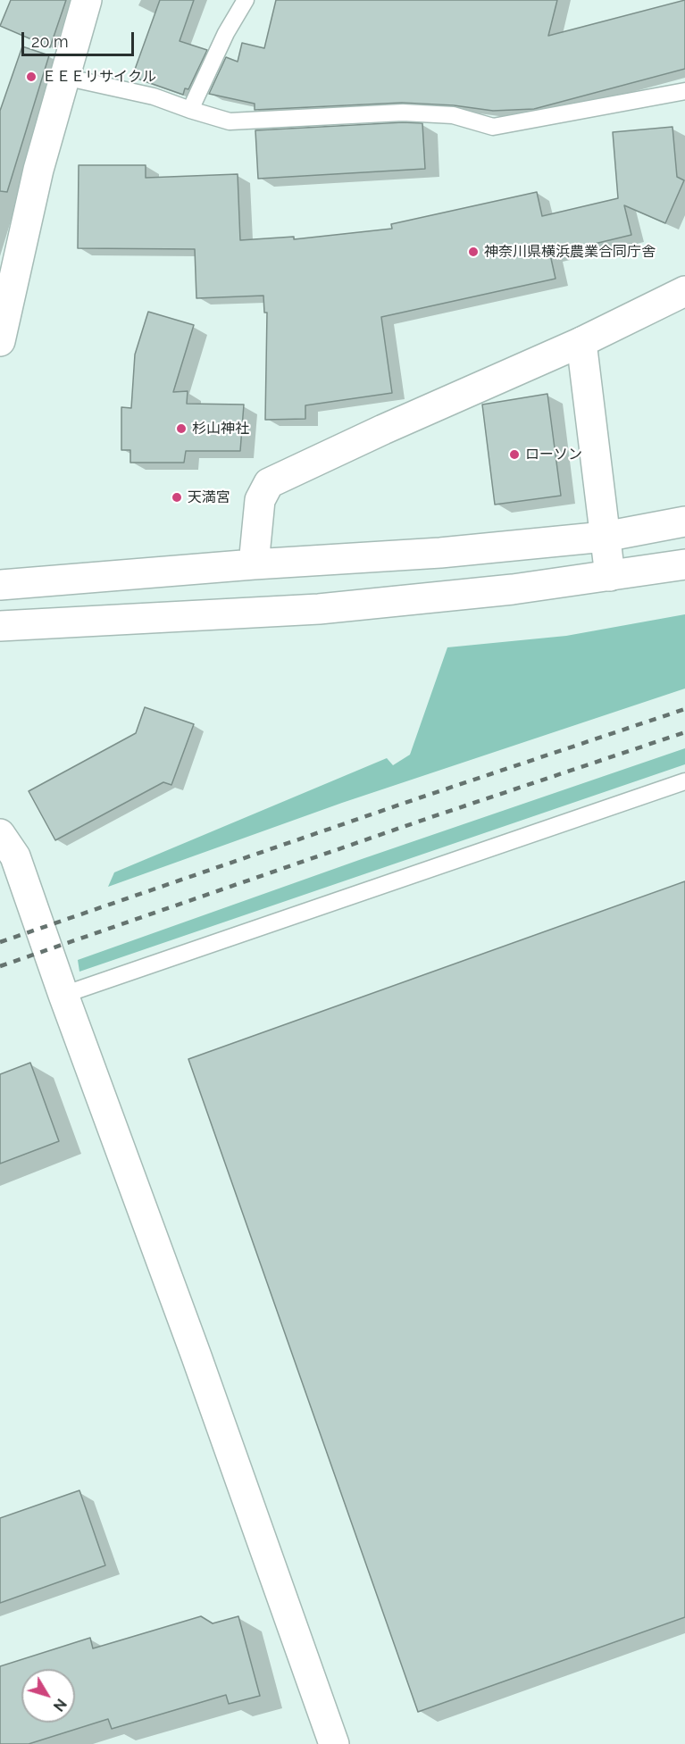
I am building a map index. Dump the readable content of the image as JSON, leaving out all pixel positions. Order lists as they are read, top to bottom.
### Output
{
  "places": [
    "ＥＥＥリサイクル",
    "神奈川県横浜農業合同庁舎",
    "杉山神社",
    "ローソン",
    "天満宮"
  ],
  "scale_bar": "20 m",
  "north": "bottom right"
}
